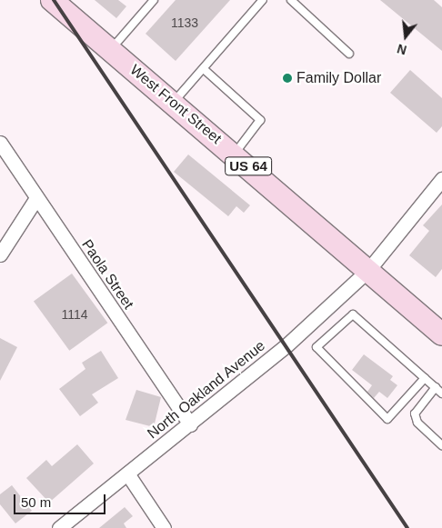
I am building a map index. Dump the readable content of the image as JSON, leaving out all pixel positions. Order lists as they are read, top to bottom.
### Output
{
  "streets": {
    "main road": ["West Front Street", "US 64"],
    "street": ["Paola Street", "North Oakland Avenue"]
  },
  "crossings": [
    ["West Front Street", "North Oakland Avenue"],
    ["Paola Street", "North Oakland Avenue"]
  ],
  "places": ["Family Dollar"],
  "house_numbers": ["1133", "1114"],
  "scale_bar": "50 m",
  "north": "bottom"
}
